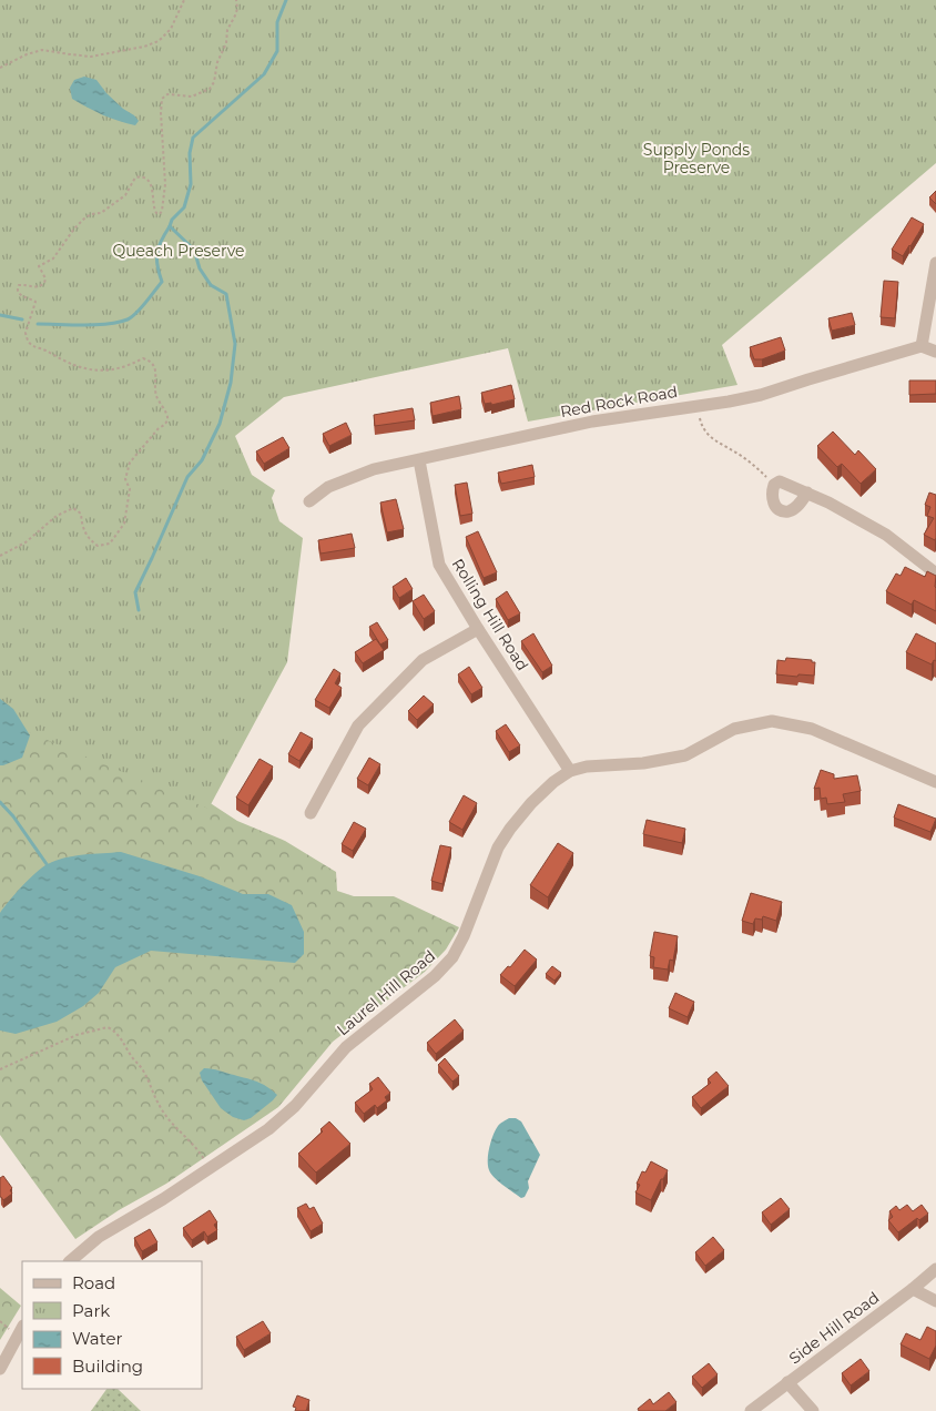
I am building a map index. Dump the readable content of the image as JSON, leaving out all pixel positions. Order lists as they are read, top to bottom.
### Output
{
  "streets": {
    "street": [
      "Red Rock Road",
      "Rolling Hill Road",
      "Laurel Hill Road",
      "Side Hill Road"
    ]
  },
  "crossings": [
    ["Red Rock Road", "Rolling Hill Road"],
    ["Rolling Hill Road", "Laurel Hill Road"]
  ],
  "parks": ["Supply Ponds Preserve", "Queach Preserve"],
  "legend": [
    "Road",
    "Park",
    "Water",
    "Building"
  ]
}
